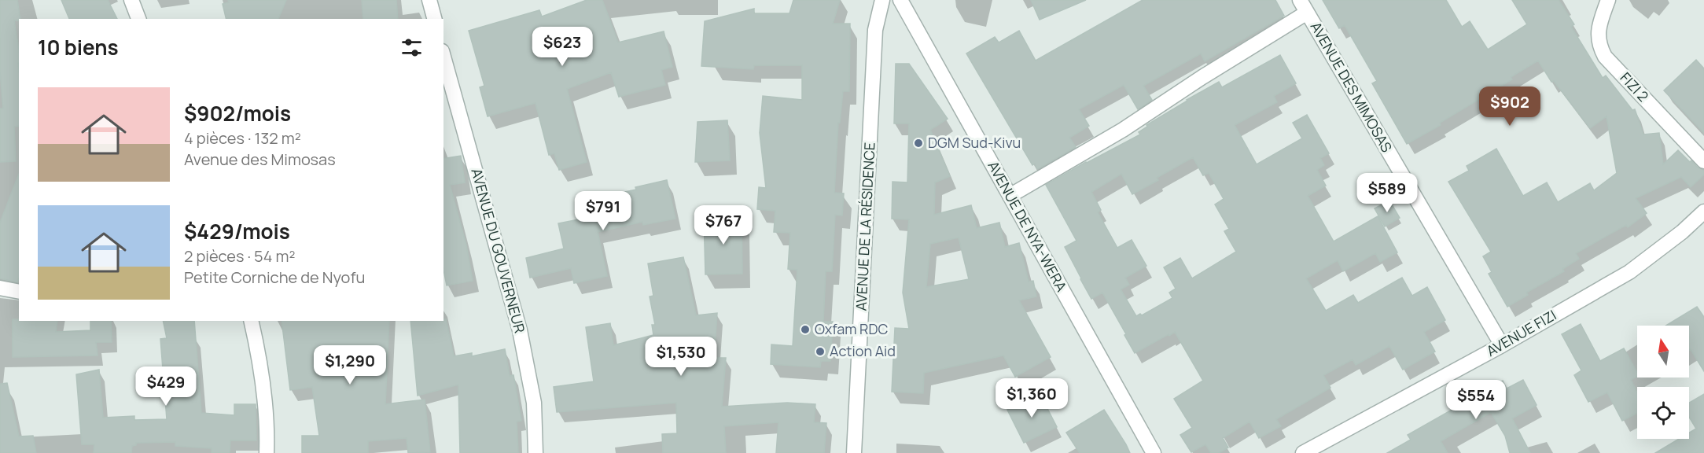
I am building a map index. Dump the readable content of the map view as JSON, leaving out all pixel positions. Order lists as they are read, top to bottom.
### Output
{
  "streets": {
    "street": [
      "AVENUE DES MIMOSAS",
      "FIZI 2",
      "AVENUE DE LA RÉSIDENCE",
      "AVENUE DE NYA-WERA",
      "AVENUE DU GOUVERNEUR",
      "AVENUE FIZI"
    ]
  },
  "crossings": [
    ["AVENUE DES MIMOSAS", "AVENUE FIZI"]
  ],
  "places": ["DGM Sud-Kivu", "Oxfam RDC", "Action Aid"],
  "north": "top",
  "page": {
    "heading": "10 biens",
    "price": [
      "$623",
      "$902",
      "$589",
      "$791",
      "$767",
      "$1,530",
      "$1,290",
      "$429",
      "$1,360",
      "$554"
    ],
    "list": [
      {
        "name": "$902/mois",
        "note": "4 pièces · 132 m² · Avenue des Mimosas"
      },
      {
        "name": "$429/mois",
        "note": "2 pièces · 54 m² · Petite Corniche de Nyofu"
      }
    ]
  }
}
